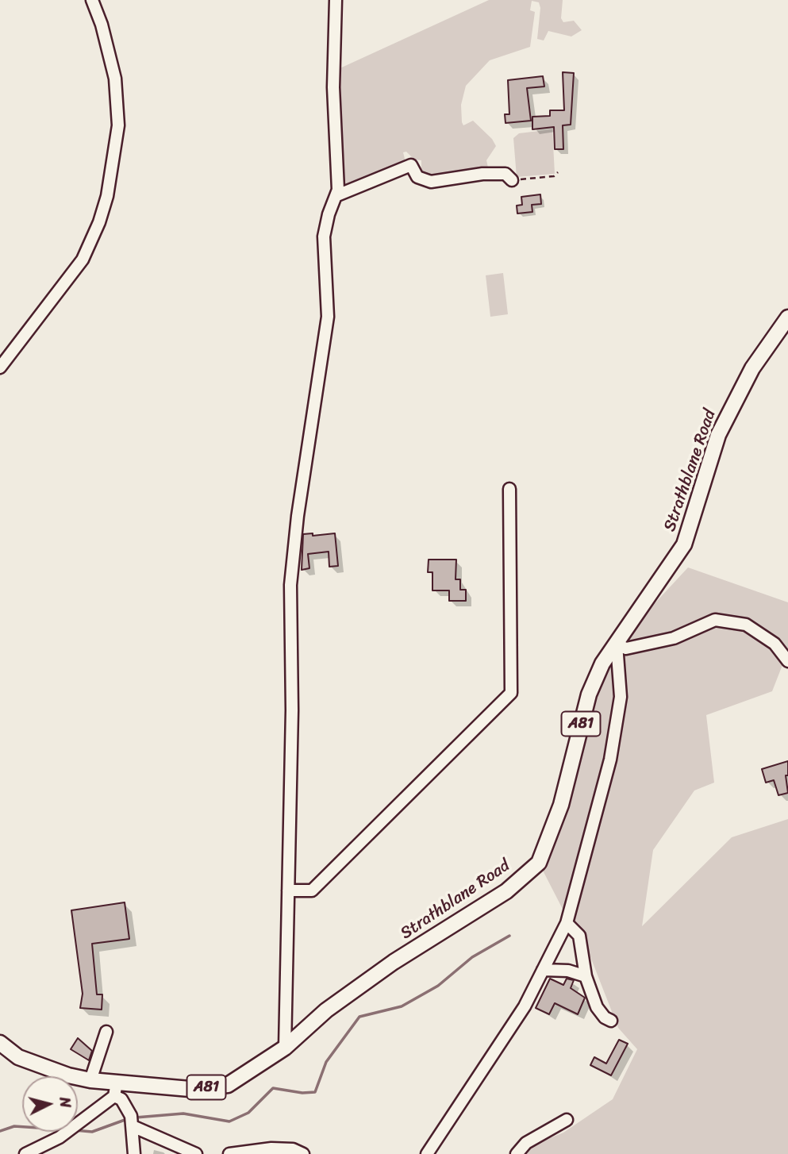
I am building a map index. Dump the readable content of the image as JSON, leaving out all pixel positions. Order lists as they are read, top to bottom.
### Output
{
  "streets": {
    "main road": ["Strathblane Road", "A81"]
  },
  "north": "right"
}
